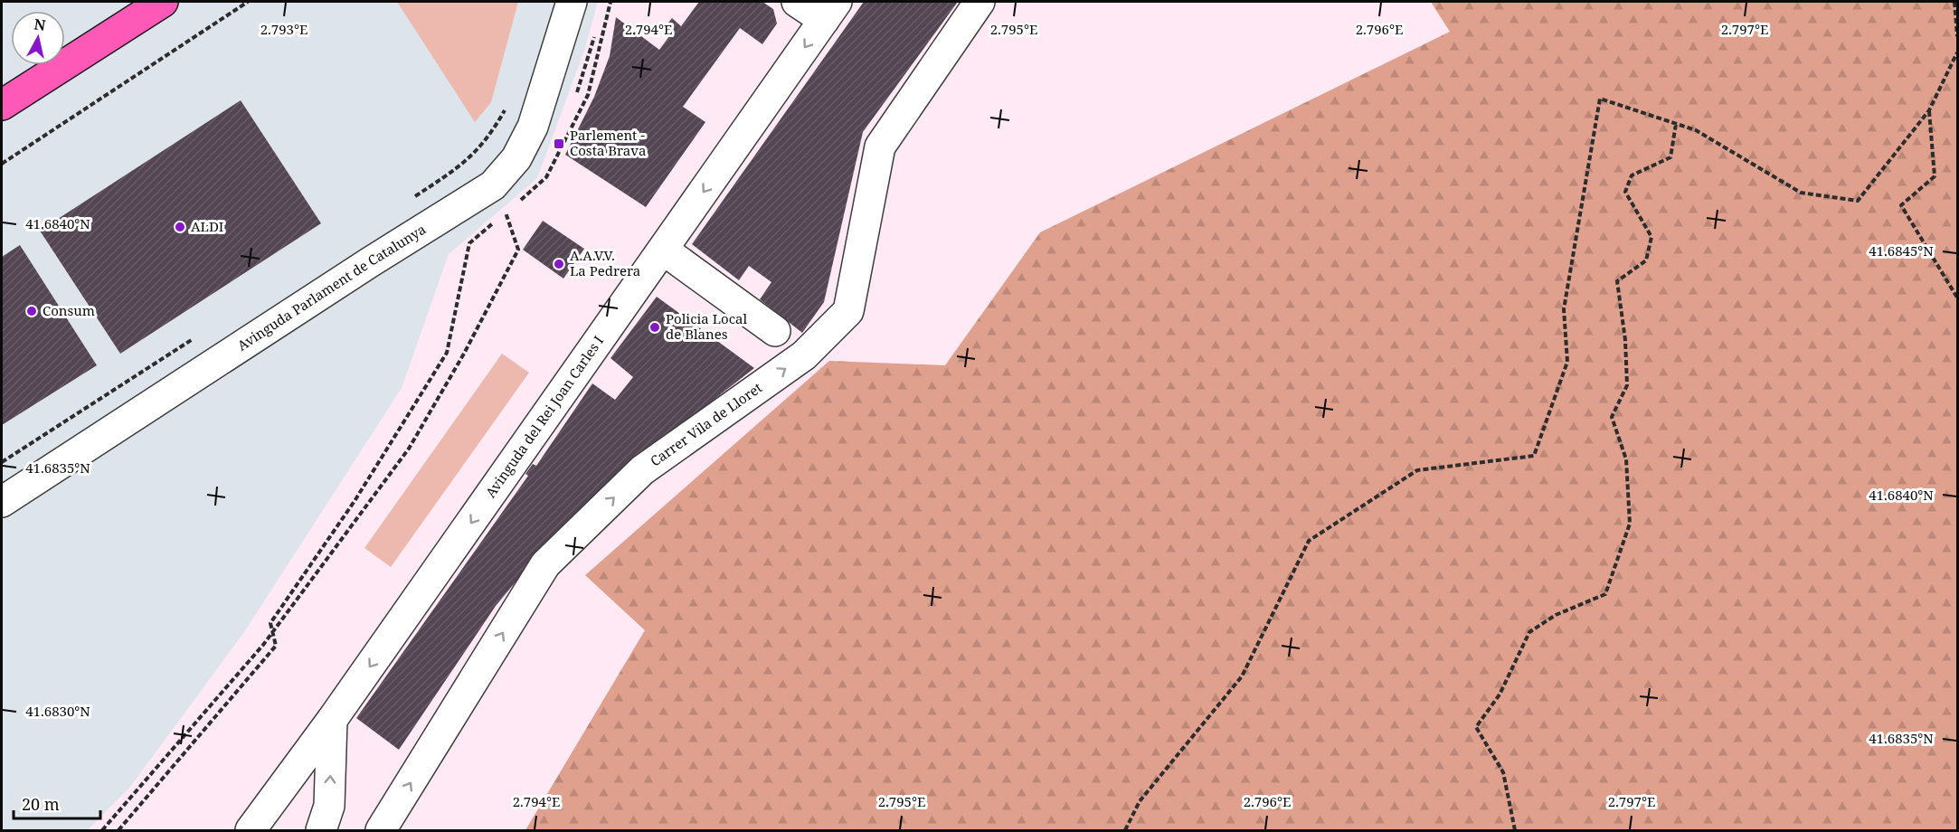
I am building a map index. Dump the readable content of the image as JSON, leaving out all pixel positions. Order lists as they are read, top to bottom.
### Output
{
  "streets": {
    "street": ["Avinguda Parlament de Catalunya", "Avinguda del Rei Joan Carles I", "Carrer Vila de Lloret"]
  },
  "one_way": ["Avinguda del Rei Joan Carles I", "Carrer Vila de Lloret"],
  "places": {
    "transit": ["Parlement - Costa Brava"],
    "other": [
      "ALDI",
      "A.A.V.V. La Pedrera",
      "Consum",
      "Policia Local de Blanes"
    ]
  },
  "scale_bar": "20 m",
  "north": "top",
  "coordinates": [
    "2.793°E",
    "2.794°E",
    "2.795°E",
    "2.796°E",
    "2.797°E",
    "41.6840°N",
    "41.6845°N",
    "41.6835°N",
    "41.6830°N"
  ]
}
